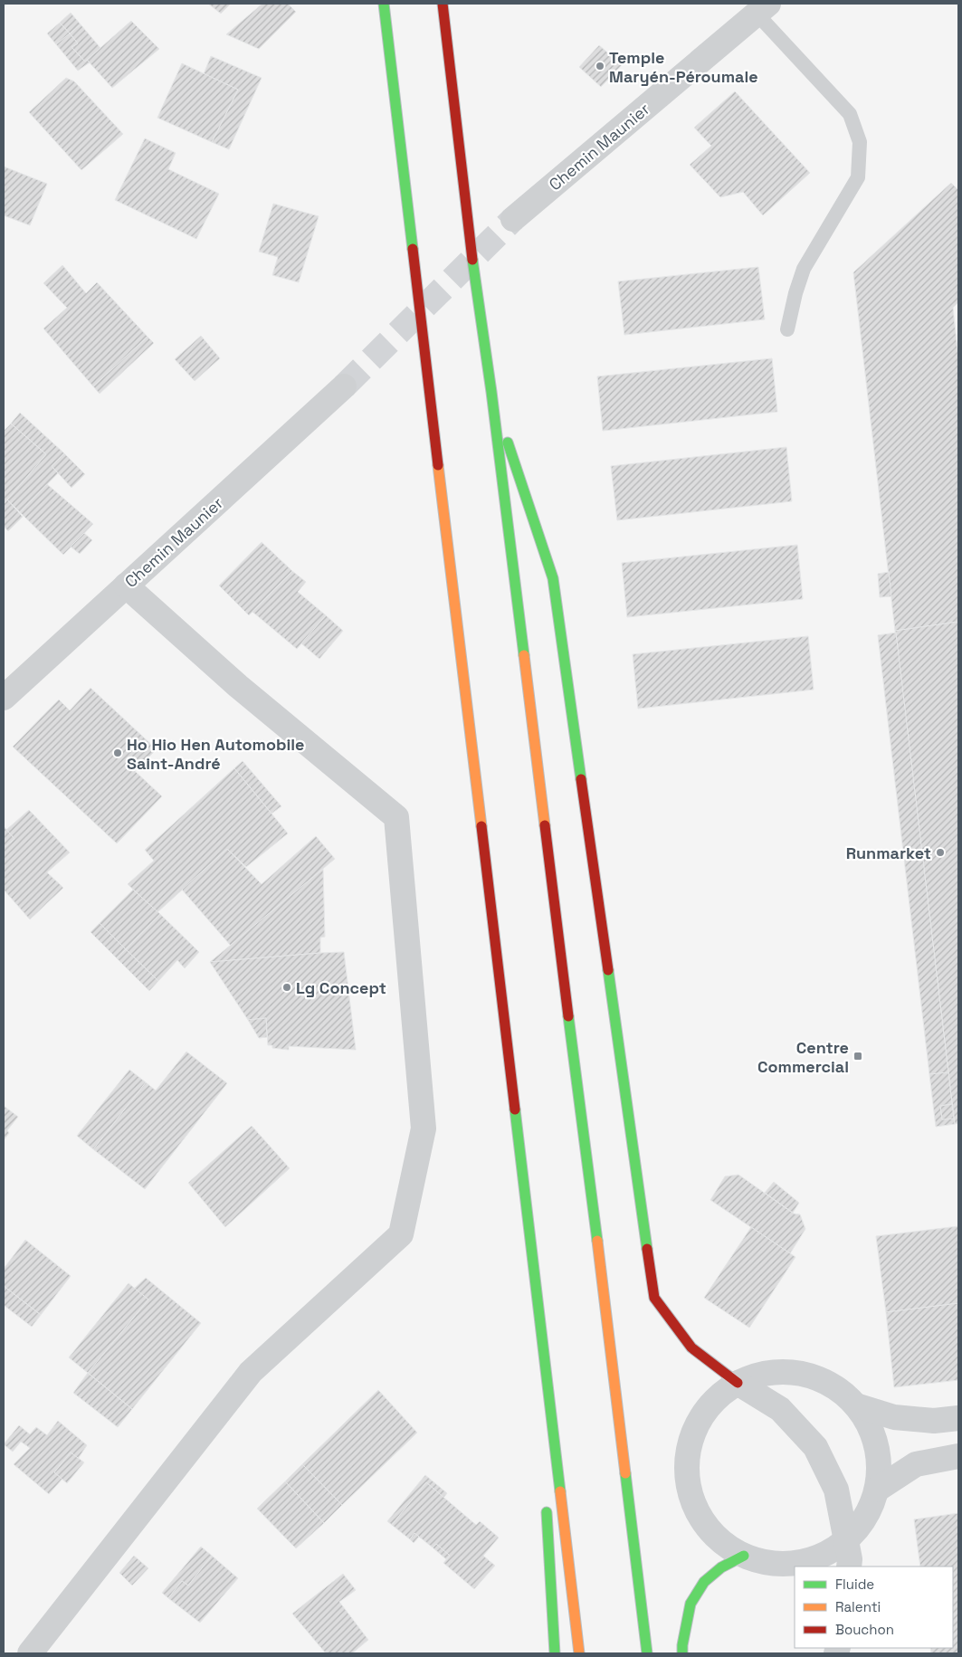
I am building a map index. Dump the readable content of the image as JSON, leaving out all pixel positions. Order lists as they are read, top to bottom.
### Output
{
  "streets": {
    "street": ["Chemin Maunier"]
  },
  "places": {
    "other": [
      "Temple Maryén-Péroumale",
      "Ho Hio Hen Automobile Saint-André",
      "Runmarket",
      "Lg Concept"
    ],
    "transit": ["Centre Commercial"]
  },
  "legend": ["Fluide", "Ralenti", "Bouchon"]
}
